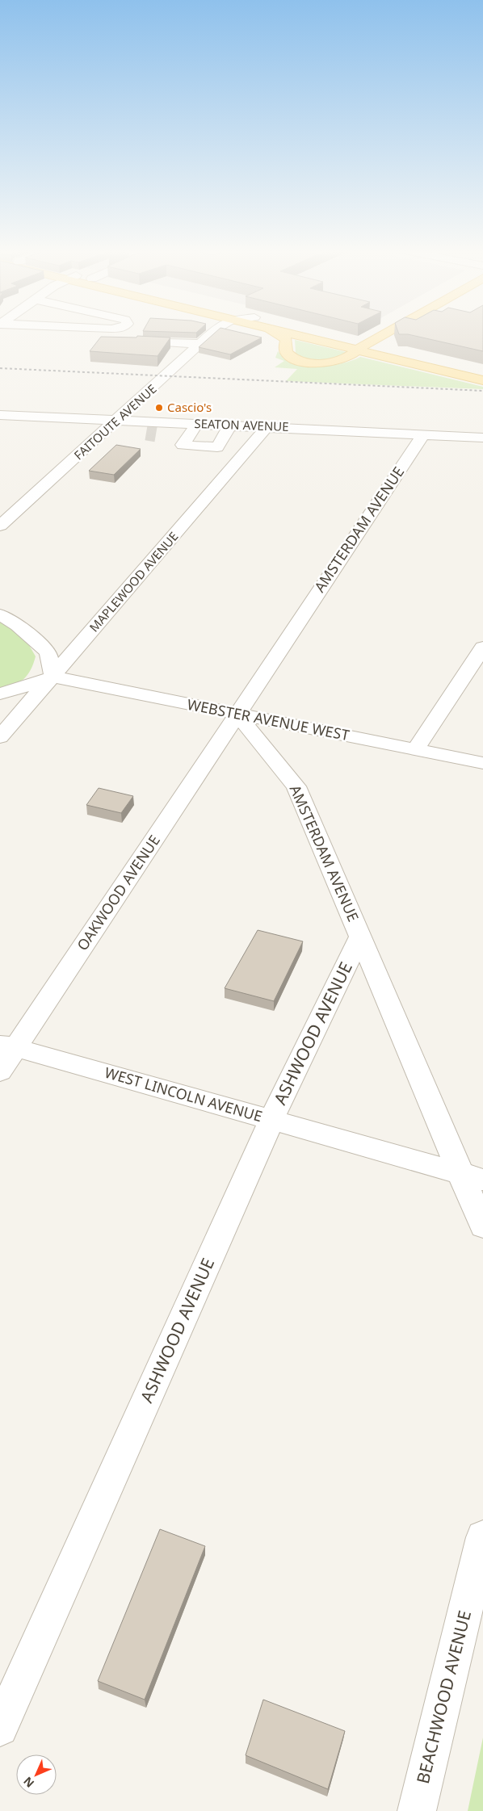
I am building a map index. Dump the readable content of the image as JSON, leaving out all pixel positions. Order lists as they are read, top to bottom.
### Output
{
  "streets": {
    "street": [
      "FAITOUTE AVENUE",
      "SEATON AVENUE",
      "AMSTERDAM AVENUE",
      "MAPLEWOOD AVENUE",
      "WEBSTER AVENUE WEST",
      "OAKWOOD AVENUE",
      "ASHWOOD AVENUE",
      "WEST LINCOLN AVENUE",
      "BEACHWOOD AVENUE"
    ]
  },
  "crossings": [
    ["FAITOUTE AVENUE", "SEATON AVENUE"],
    ["SEATON AVENUE", "AMSTERDAM AVENUE"],
    ["SEATON AVENUE", "MAPLEWOOD AVENUE"],
    ["AMSTERDAM AVENUE", "WEBSTER AVENUE WEST"],
    ["AMSTERDAM AVENUE", "OAKWOOD AVENUE"],
    ["AMSTERDAM AVENUE", "ASHWOOD AVENUE"],
    ["AMSTERDAM AVENUE", "WEST LINCOLN AVENUE"],
    ["MAPLEWOOD AVENUE", "WEBSTER AVENUE WEST"],
    ["WEBSTER AVENUE WEST", "OAKWOOD AVENUE"],
    ["OAKWOOD AVENUE", "WEST LINCOLN AVENUE"],
    ["ASHWOOD AVENUE", "WEST LINCOLN AVENUE"]
  ],
  "places": ["Cascio's"],
  "north": "bottom left"
}
